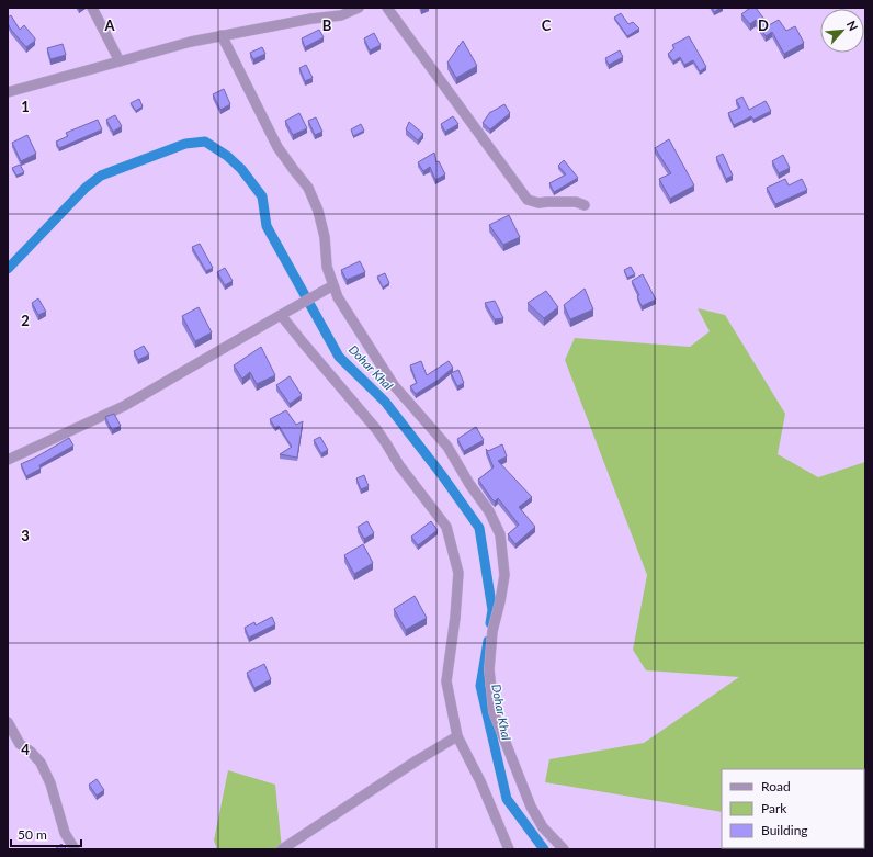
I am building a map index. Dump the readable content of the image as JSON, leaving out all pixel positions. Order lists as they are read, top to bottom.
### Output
{
  "water": ["Dohar Khal"],
  "legend": ["Road", "Park", "Building"],
  "scale_bar": "50 m",
  "north": "top right",
  "grid": {
    "columns": [
      "A",
      "B",
      "C",
      "D"
    ],
    "rows": [
      "1",
      "2",
      "3",
      "4"
    ]
  }
}
